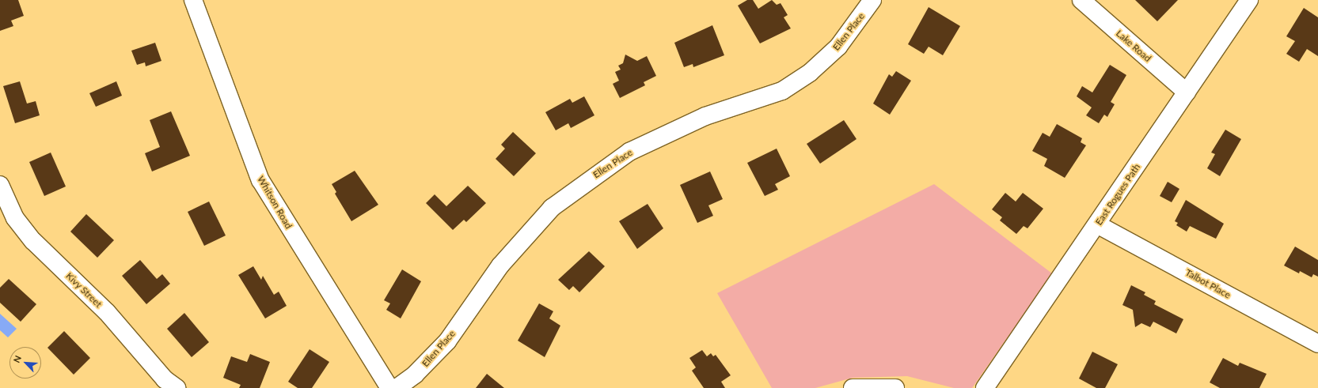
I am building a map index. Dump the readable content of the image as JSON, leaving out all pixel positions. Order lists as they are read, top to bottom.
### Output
{
  "streets": {
    "street": [
      "Ellen Place",
      "Lake Road",
      "East Rogues Path",
      "Whitson Road",
      "Talbot Place",
      "Kivy Street"
    ]
  },
  "crossings": [
    ["Lake Road", "East Rogues Path"],
    ["East Rogues Path", "Talbot Place"]
  ],
  "north": "top left"
}
